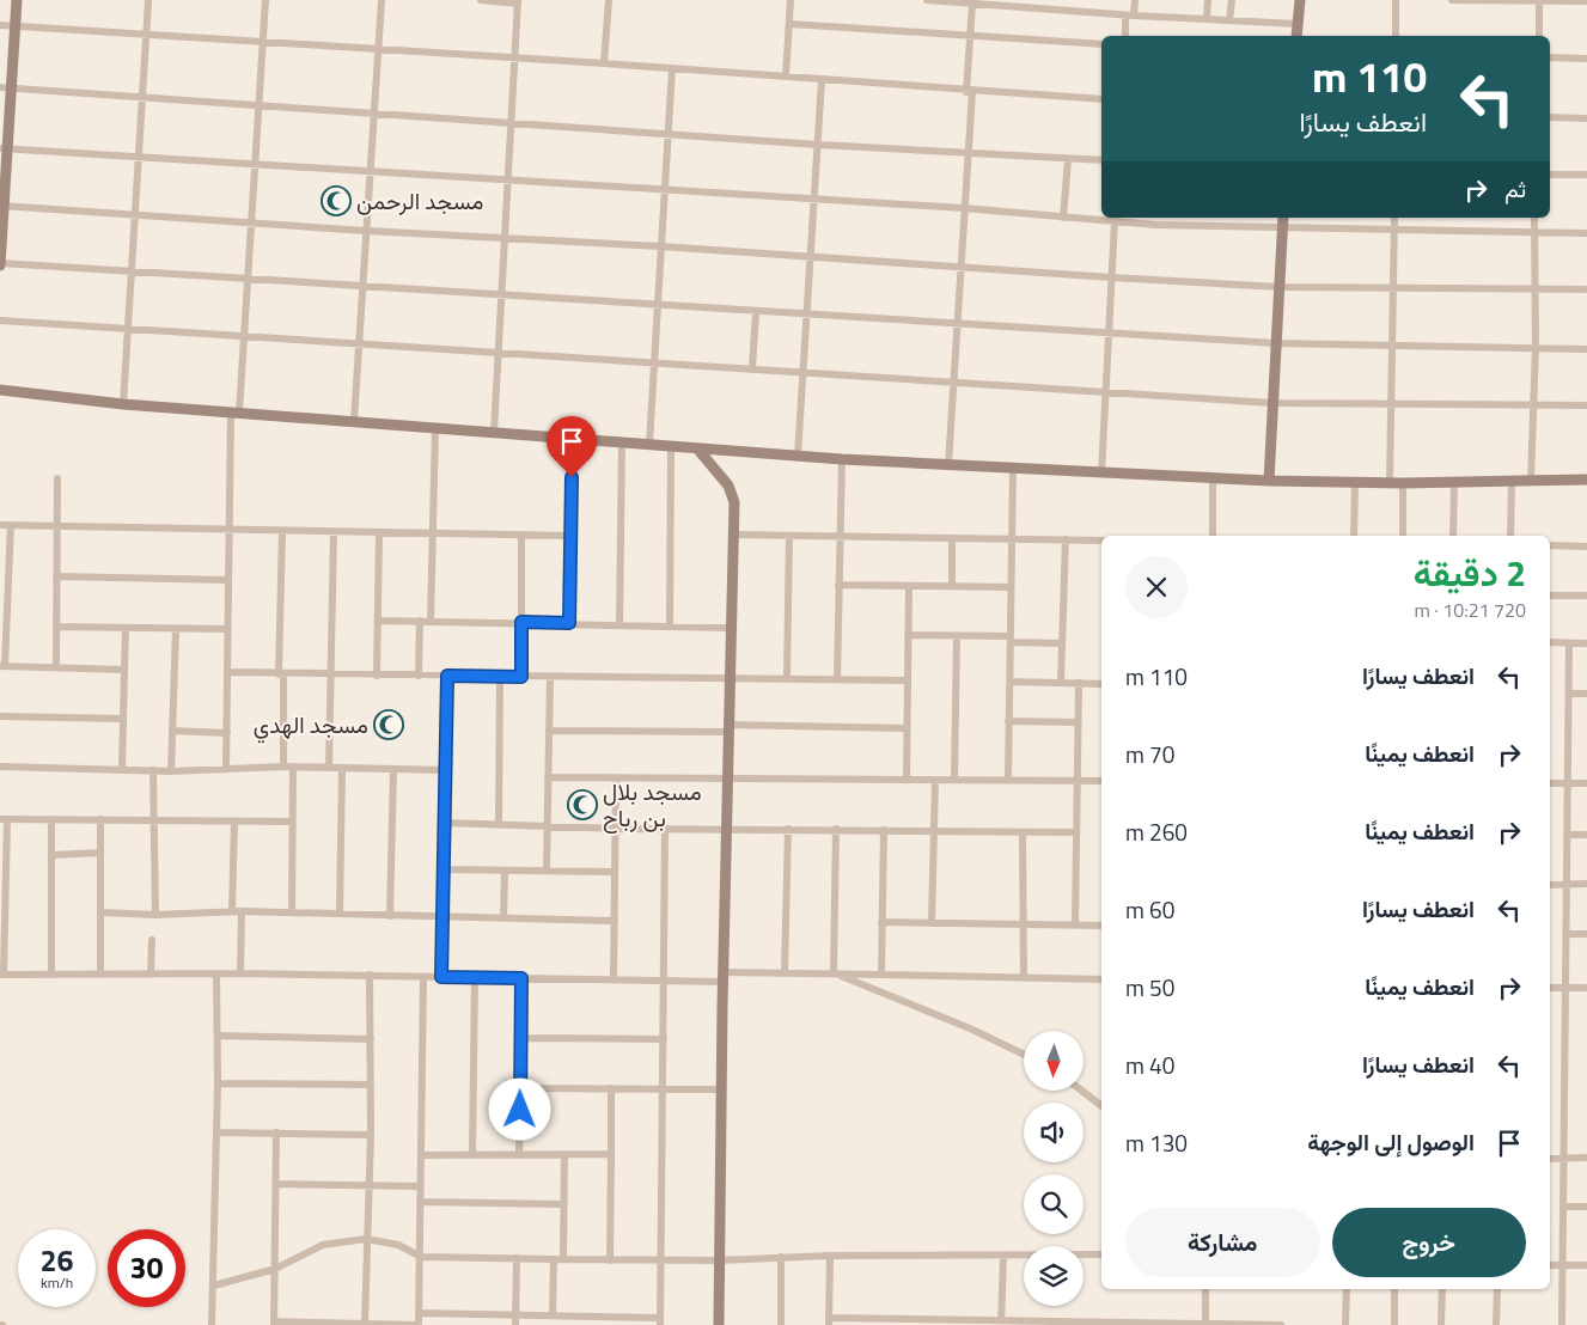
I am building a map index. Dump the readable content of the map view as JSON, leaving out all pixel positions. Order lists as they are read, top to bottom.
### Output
{
  "places": {
    "mosque": ["مسجد الرحمن", "مسجد الهدي", "مسجد بلال بن رباح"]
  },
  "north": "bottom",
  "page": {
    "turn": ["110 m", "انعطف يسارًا"],
    "then": "ثم",
    "heading": ["2 دقيقة", "720 m · 10:21"],
    "list": [
      {
        "name": "انعطف يسارًا",
        "value": "110 m"
      },
      {
        "name": "انعطف يمينًا",
        "value": "70 m"
      },
      {
        "name": "انعطف يمينًا",
        "value": "260 m"
      },
      {
        "name": "انعطف يسارًا",
        "value": "60 m"
      },
      {
        "name": "انعطف يمينًا",
        "value": "50 m"
      },
      {
        "name": "انعطف يسارًا",
        "value": "40 m"
      },
      {
        "name": "الوصول إلى الوجهة",
        "value": "130 m"
      }
    ],
    "buttons": ["خروج", "مشاركة"],
    "speed": "26 km/h",
    "limit": "30"
  }
}
